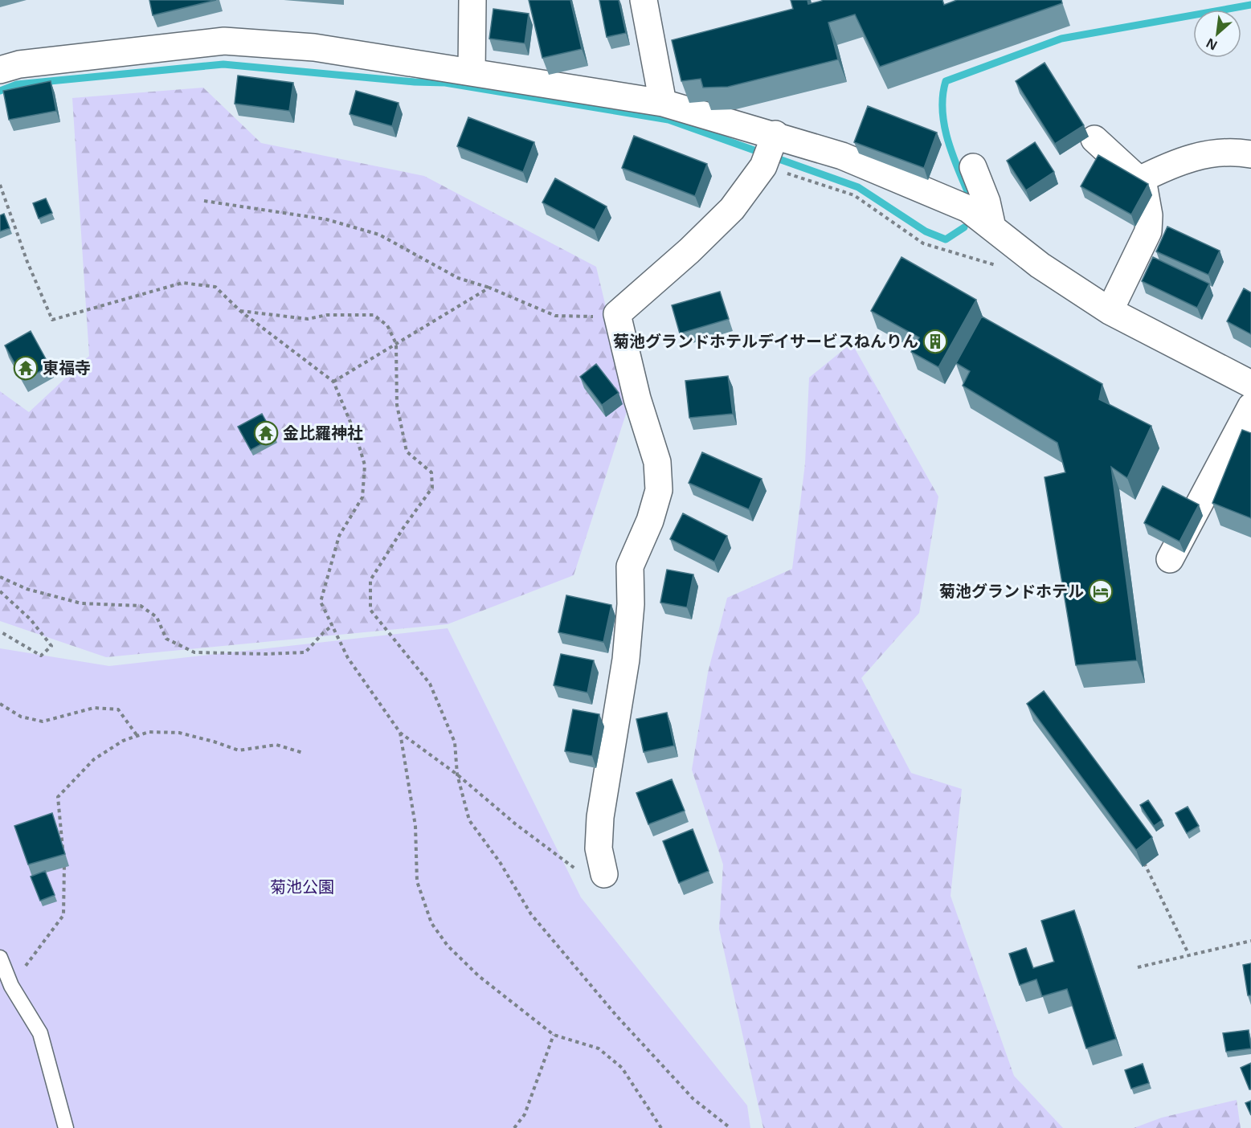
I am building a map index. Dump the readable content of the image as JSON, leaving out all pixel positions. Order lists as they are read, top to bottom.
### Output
{
  "parks": ["菊池公園"],
  "places": {
    "building": ["菊池グランドホテルデイサービスねんりん"],
    "temple": ["東福寺", "金比羅神社"],
    "hotel": ["菊池グランドホテル"]
  },
  "north": "bottom left"
}
